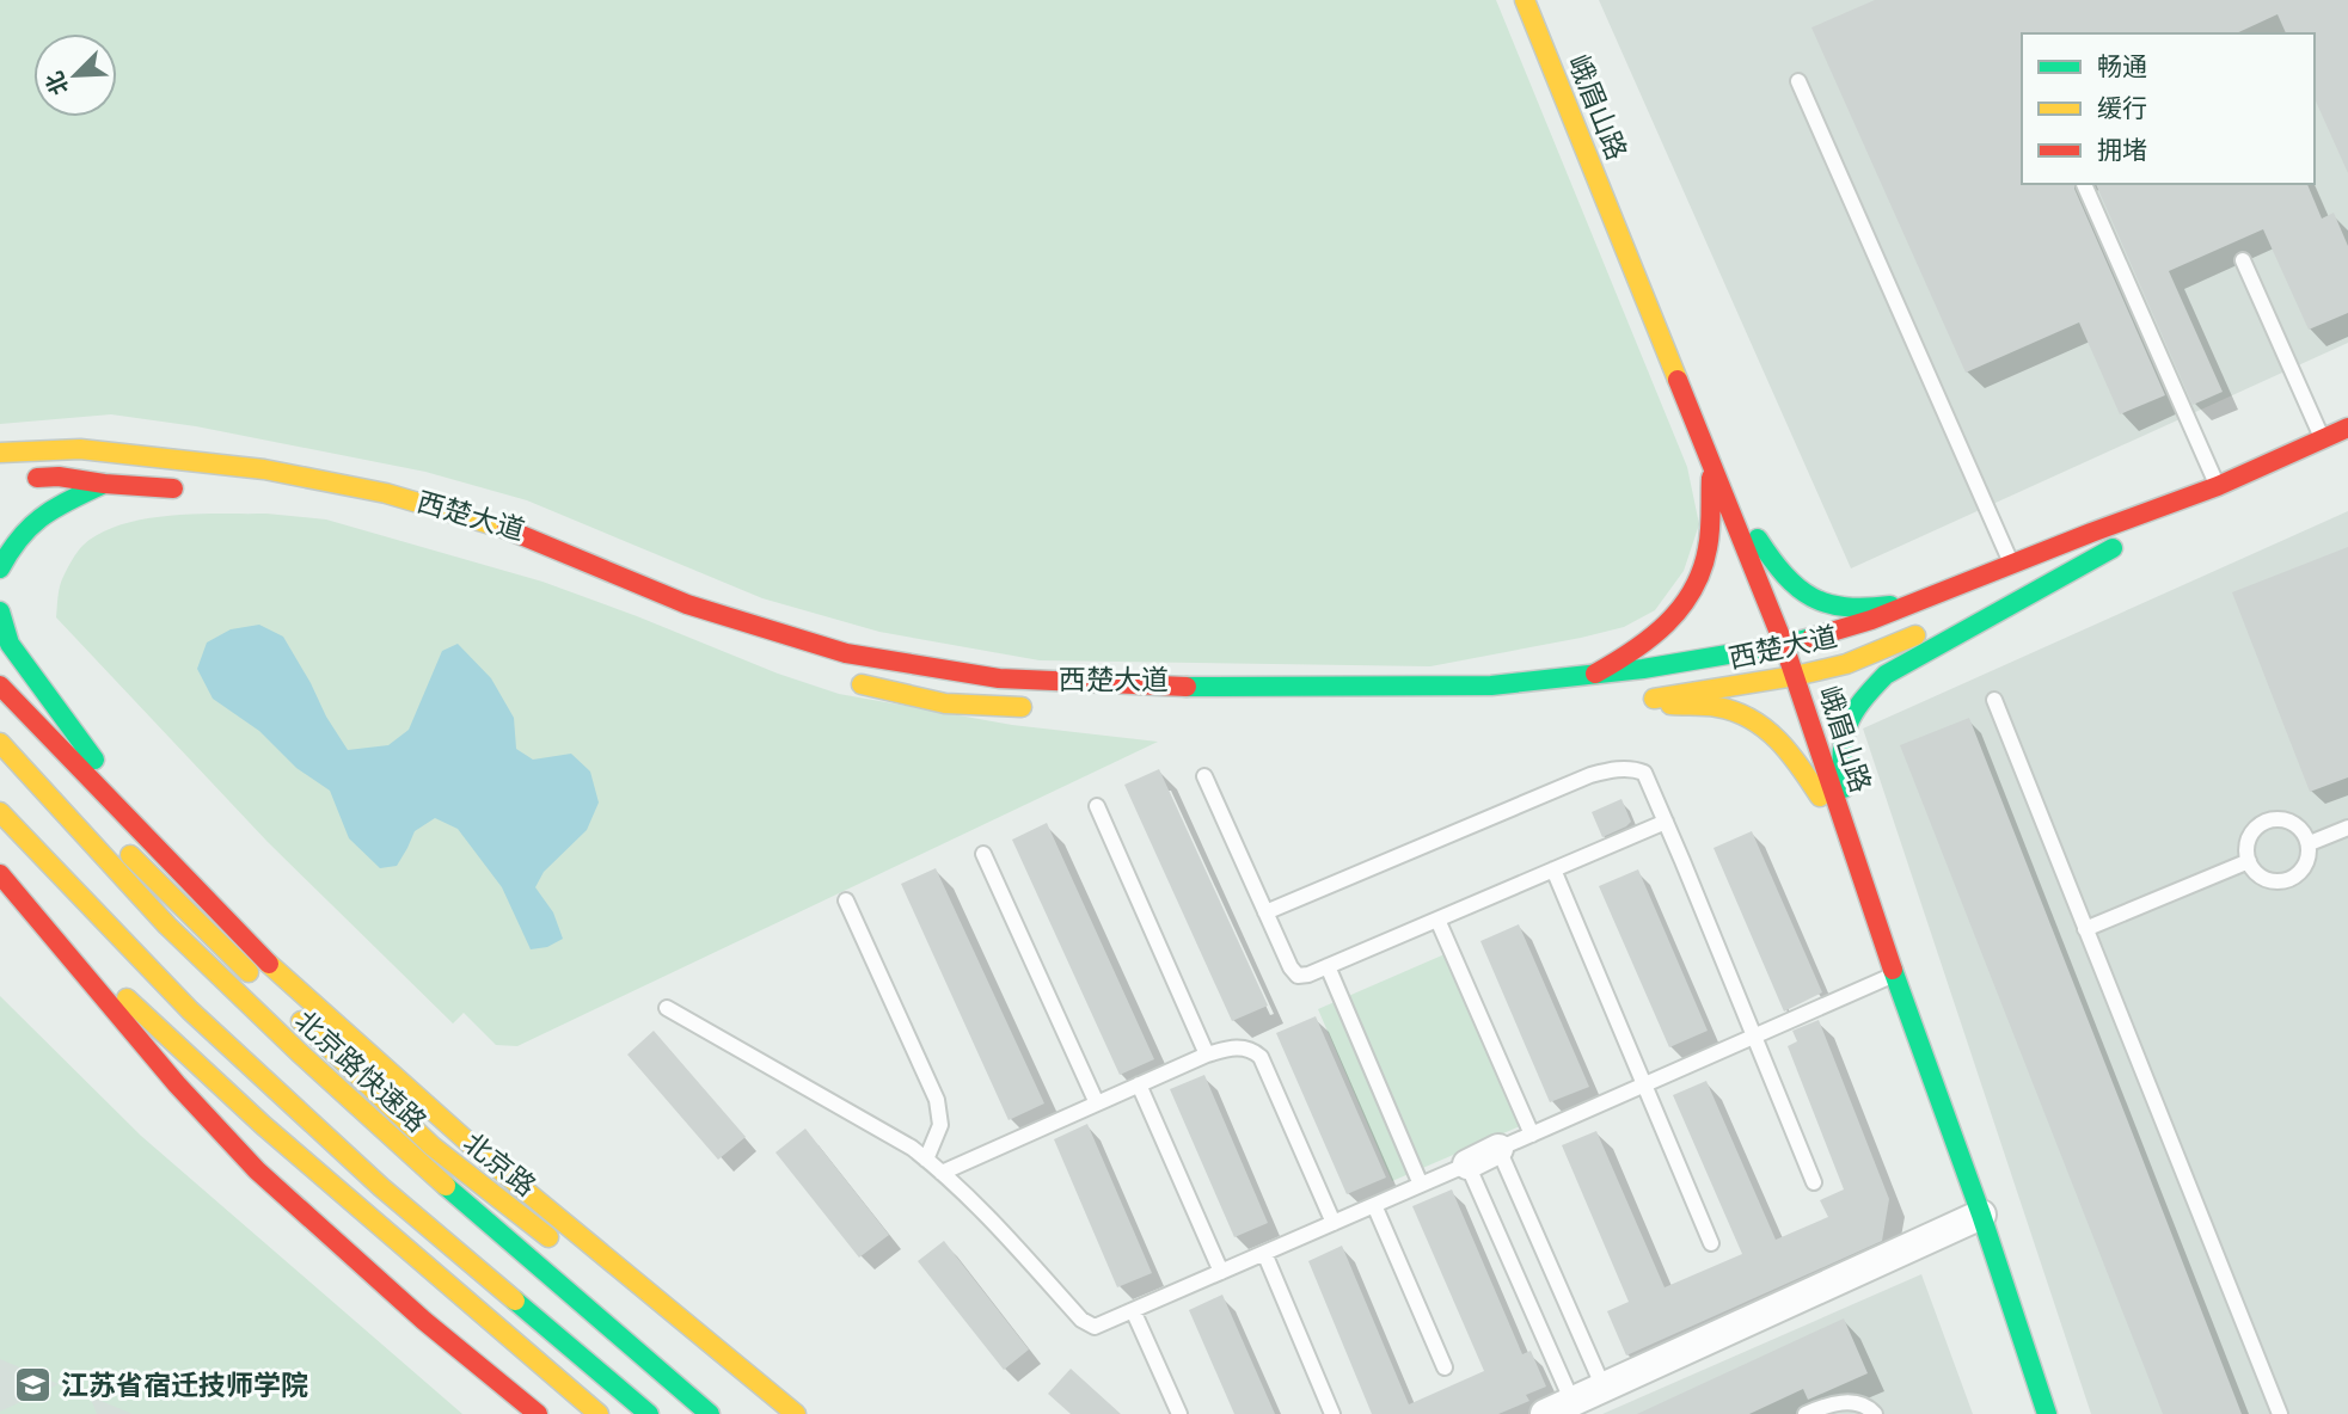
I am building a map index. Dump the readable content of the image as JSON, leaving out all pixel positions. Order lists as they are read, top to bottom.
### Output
{
  "streets": {
    "main road": [
      "峨眉山路",
      "西楚大道",
      "北京路快速路",
      "北京路"
    ]
  },
  "crossings": [
    ["峨眉山路", "西楚大道"]
  ],
  "places": {
    "school or university": ["江苏省宿迁技师学院"]
  },
  "legend": ["畅通", "缓行", "拥堵"],
  "north": "bottom left"
}
